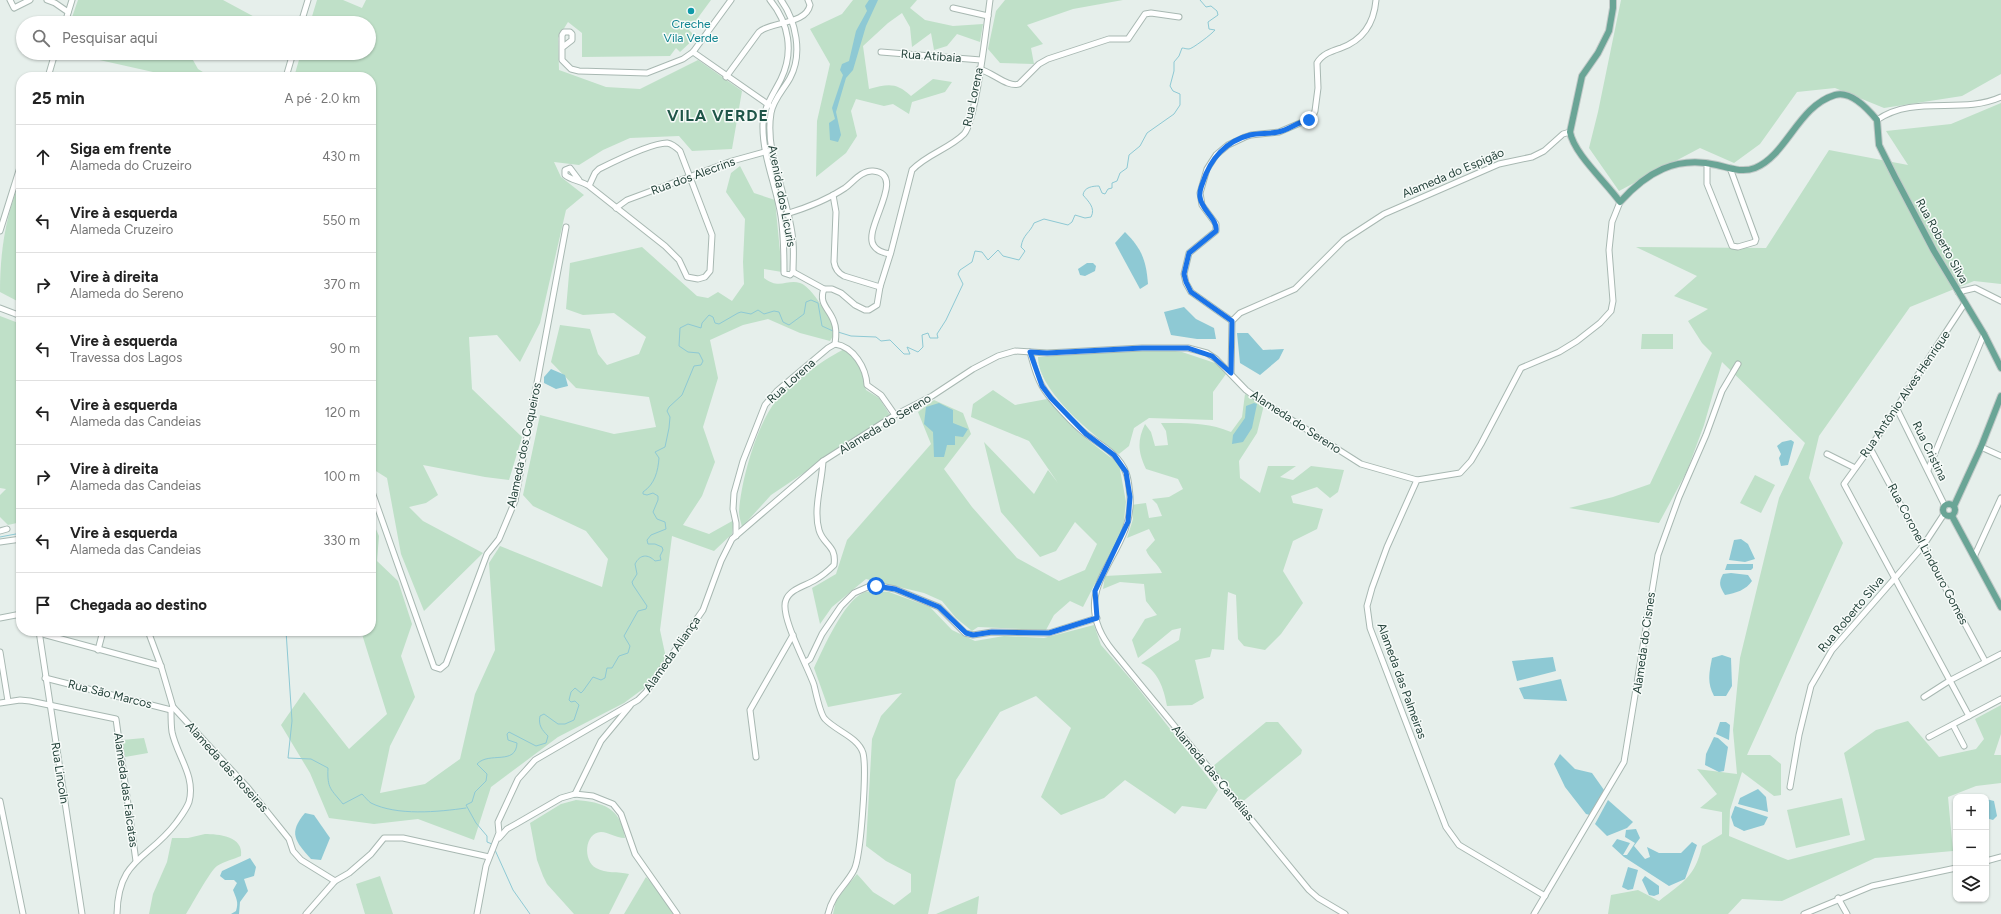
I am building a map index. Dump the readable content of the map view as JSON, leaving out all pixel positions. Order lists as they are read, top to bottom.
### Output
{
  "streets": {
    "main road": ["Rua Roberto Silva"],
    "street": [
      "Rua Atibaia",
      "Rua Lorena",
      "Alameda do Espigão",
      "Rua dos Alecrins",
      "Avenida dos Licuris",
      "Rua Antônio Alves Henrique",
      "Alameda do Sereno",
      "Alameda dos Coqueiros",
      "Rua Cristina",
      "Rua Coronel Lindouro Gomes",
      "Alameda do Cisnes",
      "Alameda Aliança",
      "Alameda das Palmeiras",
      "Rua São Marcos",
      "Alameda das Roseiras",
      "Rua Lincoln",
      "Alameda das Camélias",
      "Alameda das Falcatas"
    ]
  },
  "crossings": [
    ["Rua Atibaia", "Rua Lorena"],
    ["Rua Lorena", "Avenida dos Licuris"],
    ["Rua Lorena", "Alameda Aliança"],
    ["Rua dos Alecrins", "Avenida dos Licuris"],
    ["Rua Roberto Silva", "Rua Antônio Alves Henrique"],
    ["Rua Roberto Silva", "Rua Cristina"],
    ["Rua Roberto Silva", "Rua Coronel Lindouro Gomes"],
    ["Rua Antônio Alves Henrique", "Rua Cristina"],
    ["Rua Antônio Alves Henrique", "Rua Coronel Lindouro Gomes"],
    ["Alameda do Sereno", "Alameda Aliança"],
    ["Alameda do Sereno", "Alameda das Palmeiras"],
    ["Alameda do Sereno", "Alameda das Camélias"],
    ["Alameda do Cisnes", "Alameda das Palmeiras"],
    ["Rua São Marcos", "Alameda das Roseiras"],
    ["Rua São Marcos", "Rua Lincoln"],
    ["Rua Lincoln", "Alameda das Falcatas"]
  ],
  "districts": ["VILA VERDE"],
  "places": ["Creche Vila Verde"],
  "page": {
    "search": "Pesquisar aqui",
    "heading": ["25 min", "A pé · 2.0 km"],
    "list": [
      ["Siga em frente", "Alameda do Cruzeiro", "430 m"],
      ["Vire à esquerda", "Alameda Cruzeiro", "550 m"],
      ["Vire à direita", "Alameda do Sereno", "370 m"],
      ["Vire à esquerda", "Travessa dos Lagos", "90 m"],
      ["Vire à esquerda", "Alameda das Candeias", "120 m"],
      ["Vire à direita", "Alameda das Candeias", "100 m"],
      ["Vire à esquerda", "Alameda das Candeias", "330 m"],
      "Chegada ao destino"
    ],
    "map_buttons": ["+", "−"]
  }
}
